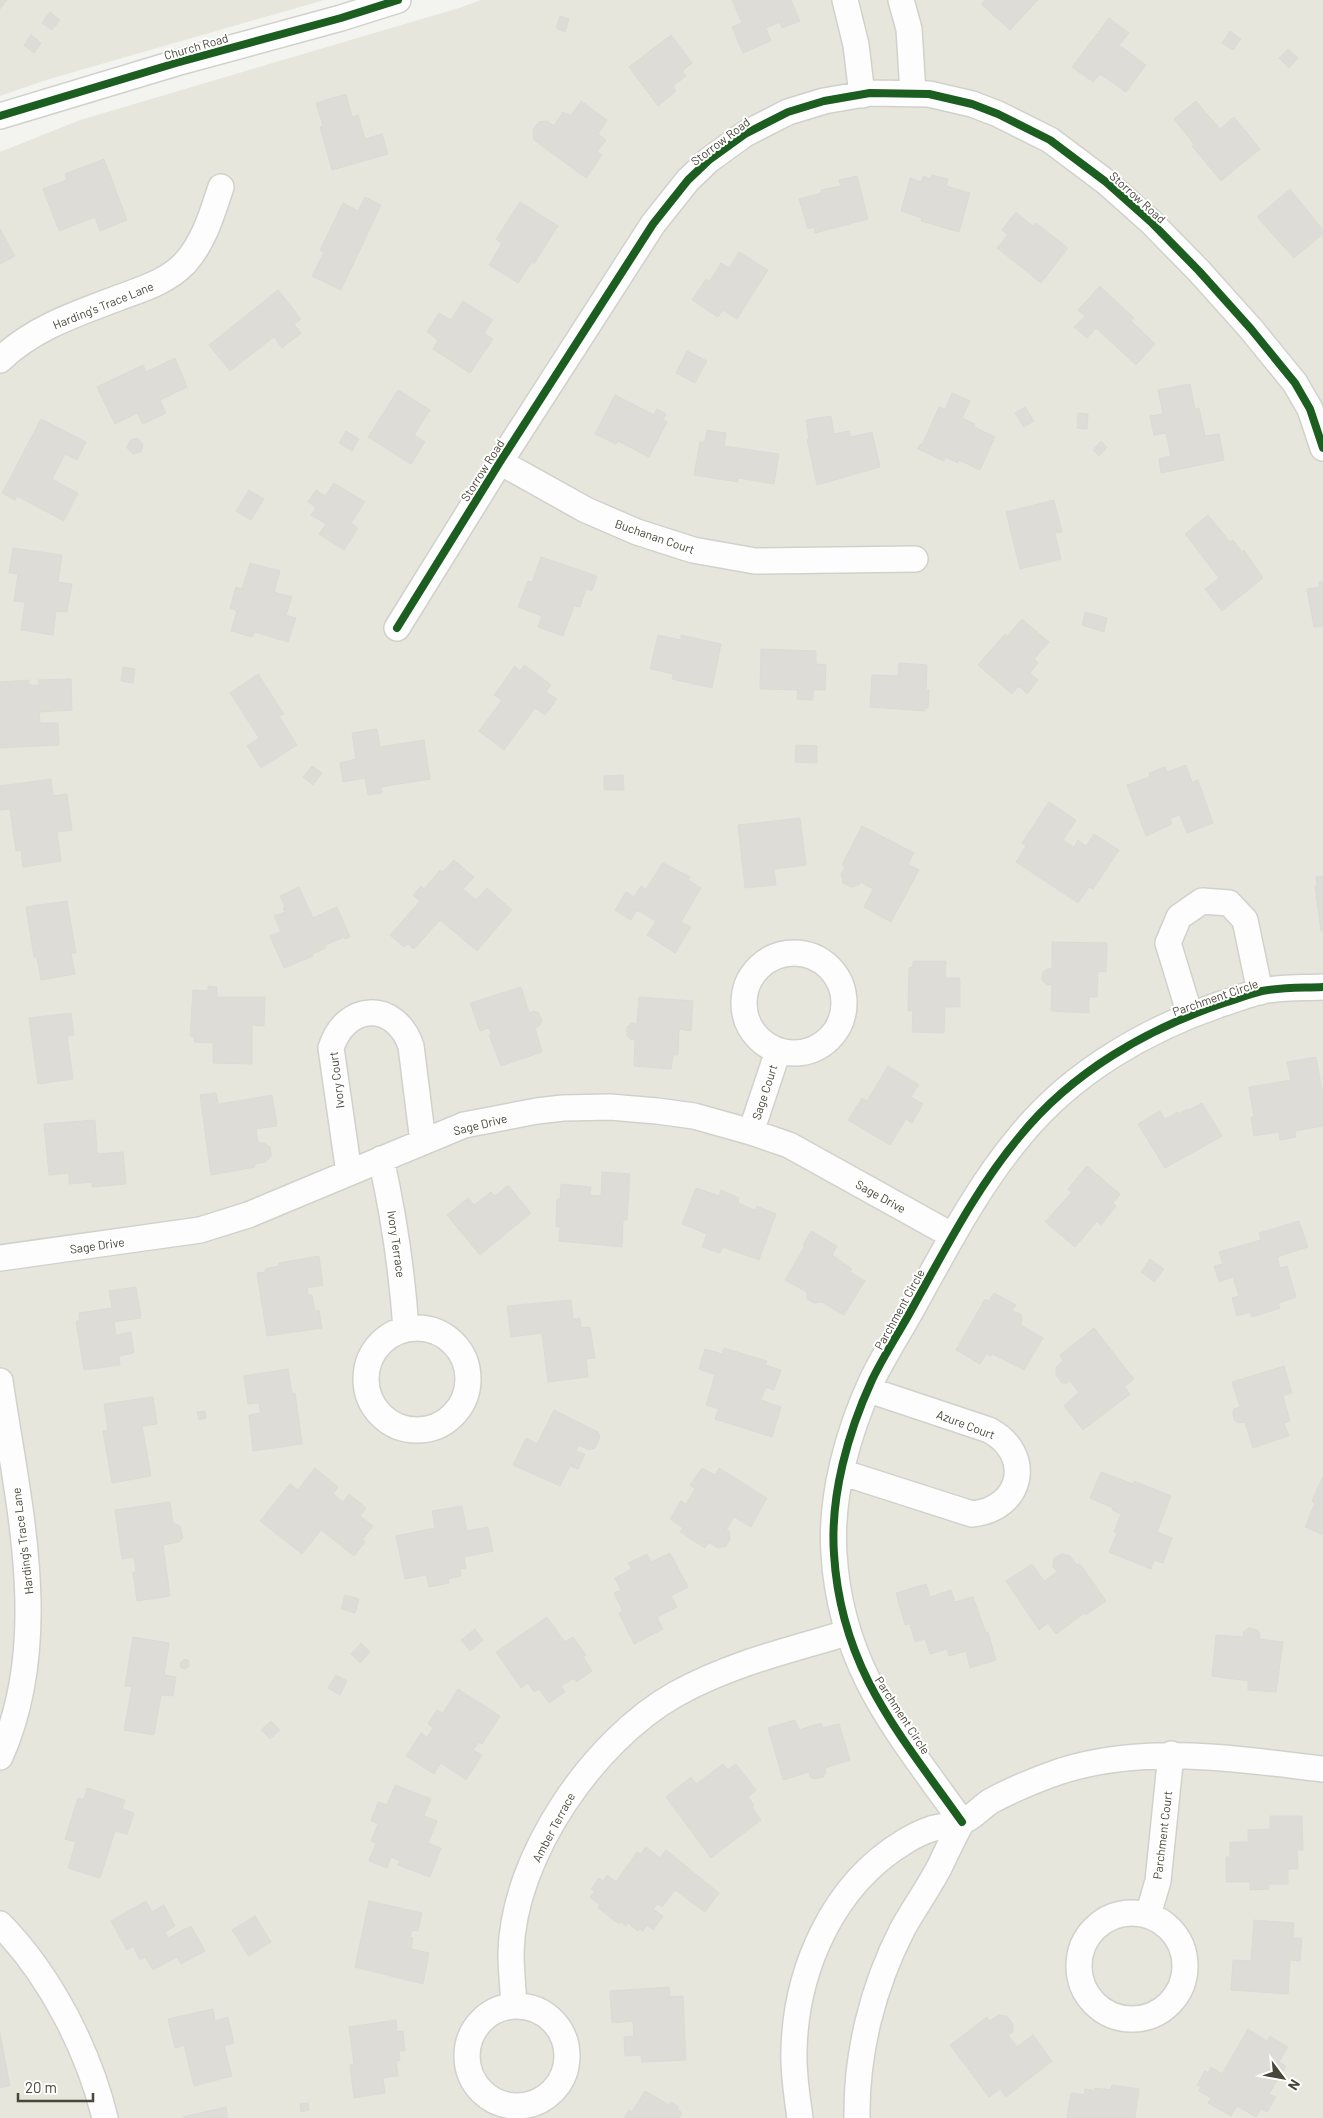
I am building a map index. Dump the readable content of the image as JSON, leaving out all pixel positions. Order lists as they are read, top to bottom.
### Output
{
  "streets": {
    "street": [
      "Church Road",
      "Storrow Road",
      "Harding's Trace Lane",
      "Buchanan Court",
      "Parchment Circle",
      "Ivory Court",
      "Sage Court",
      "Sage Drive",
      "Ivory Terrace",
      "Azure Court",
      "Amber Terrace",
      "Parchment Court"
    ]
  },
  "crossings": [
    ["Storrow Road", "Buchanan Court"],
    ["Parchment Circle", "Sage Drive"],
    ["Parchment Circle", "Azure Court"],
    ["Parchment Circle", "Amber Terrace"],
    ["Ivory Court", "Sage Drive"],
    ["Sage Court", "Sage Drive"],
    ["Sage Drive", "Ivory Terrace"]
  ],
  "scale_bar": "20 m",
  "north": "bottom right"
}
